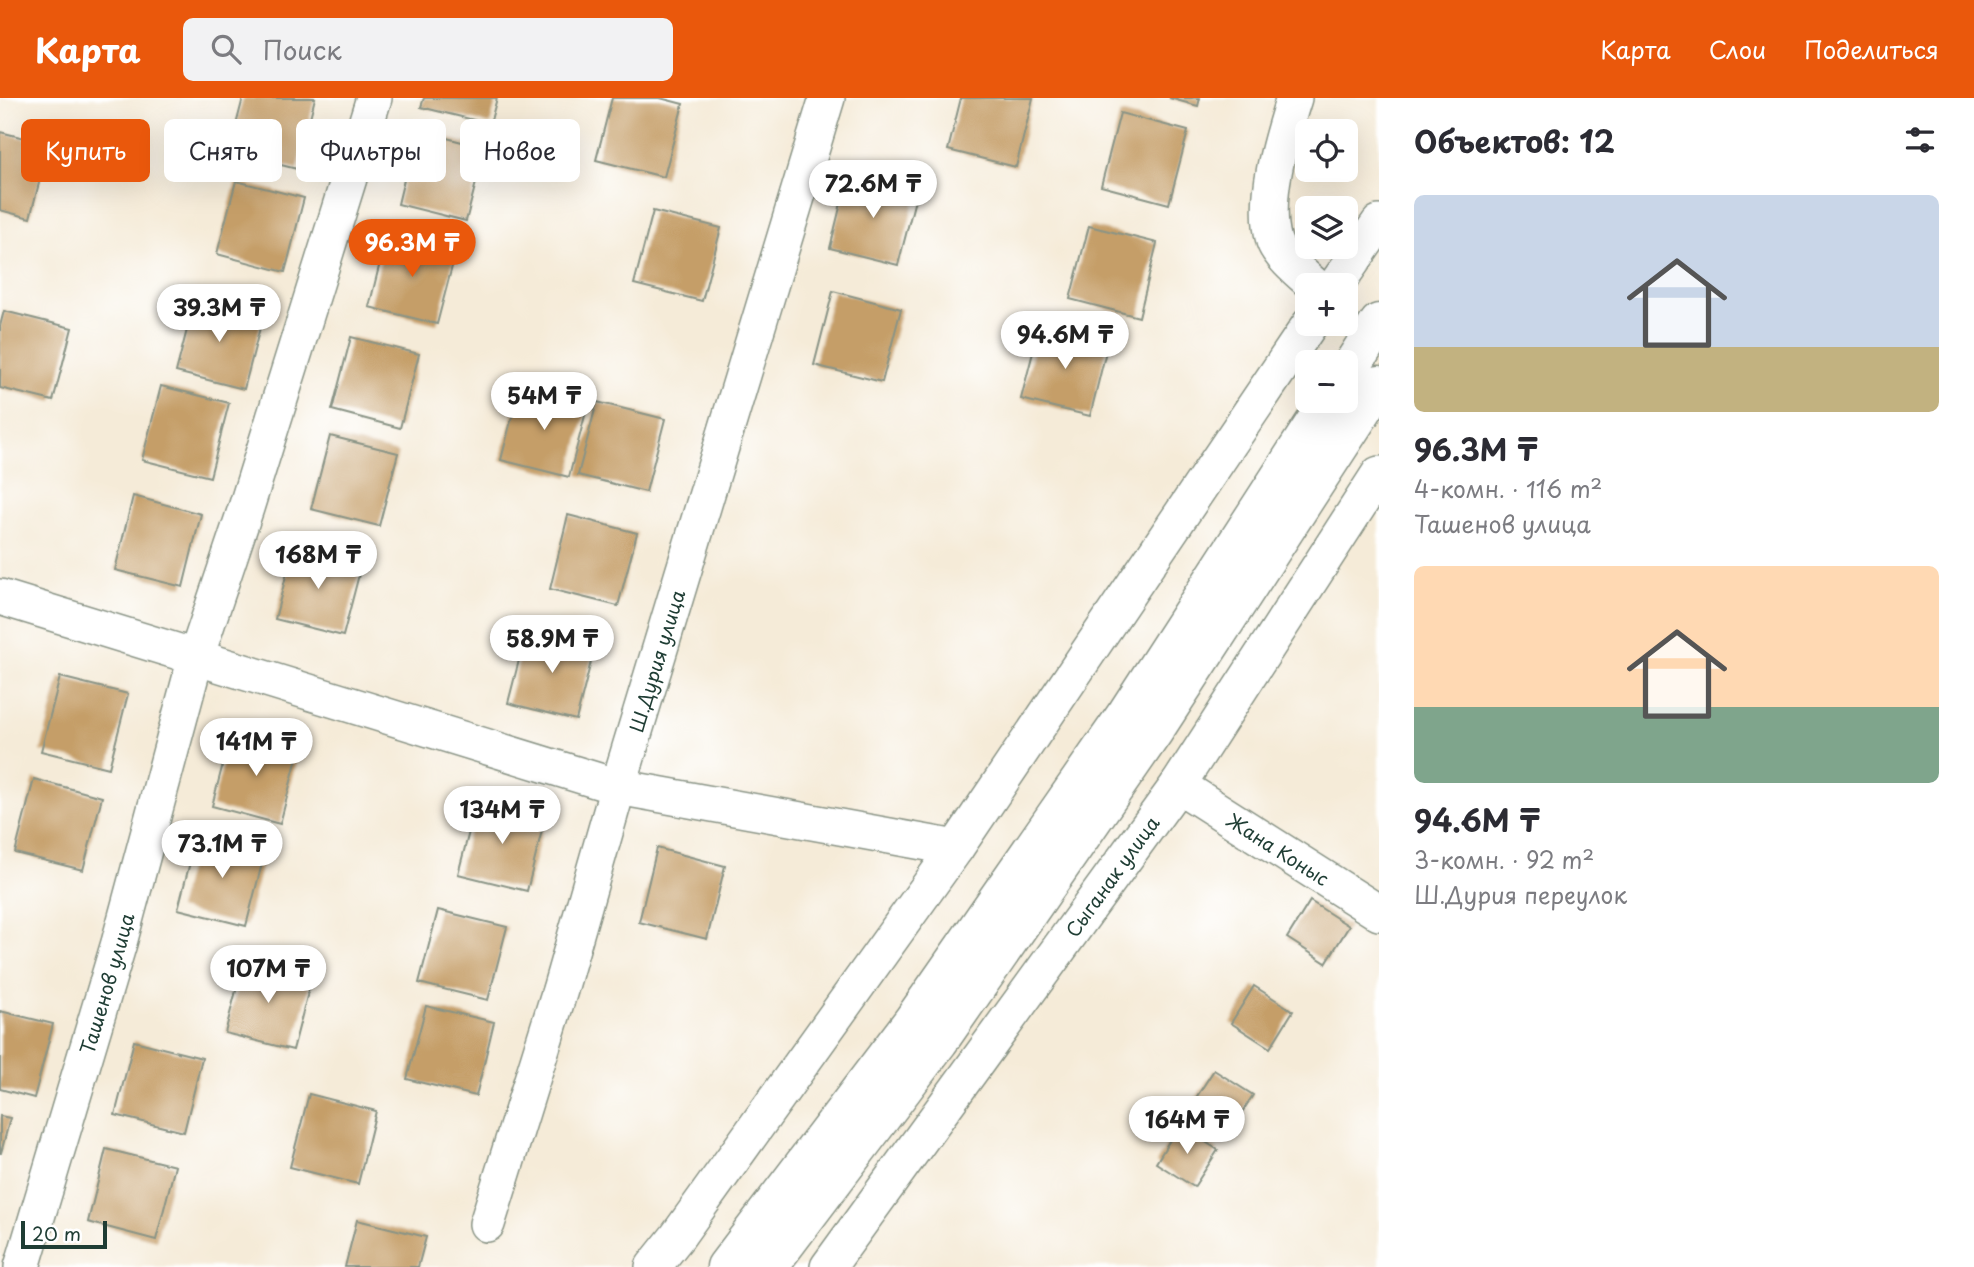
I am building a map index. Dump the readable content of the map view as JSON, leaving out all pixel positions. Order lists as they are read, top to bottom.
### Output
{
  "streets": {
    "street": [
      "Ш.Дурия улица",
      "Жана Коныс",
      "Сыганак улица",
      "Ташенов улица"
    ]
  },
  "crossings": [
    ["Жана Коныс", "Сыганак улица"]
  ],
  "scale_bar": "20 m",
  "page": {
    "header": "Карта",
    "search": "Поиск",
    "nav": ["Карта", "Слои", "Поделиться"],
    "heading": "Объектов: 12",
    "map_buttons": ["+", "−"],
    "chip": [
      "Купить",
      "Снять",
      "Фильтры",
      "Новое"
    ],
    "price": [
      "72.6M ₸",
      "96.3M ₸",
      "39.3M ₸",
      "94.6M ₸",
      "54M ₸",
      "168M ₸",
      "58.9M ₸",
      "141M ₸",
      "134M ₸",
      "73.1M ₸",
      "107M ₸",
      "164M ₸"
    ],
    "list": [
      {
        "name": "96.3M ₸",
        "note": "4-комн. · 116 m² · Ташенов улица"
      },
      {
        "name": "94.6M ₸",
        "note": "3-комн. · 92 m² · Ш.Дурия переулок"
      }
    ],
    "scale": "20 m"
  }
}
